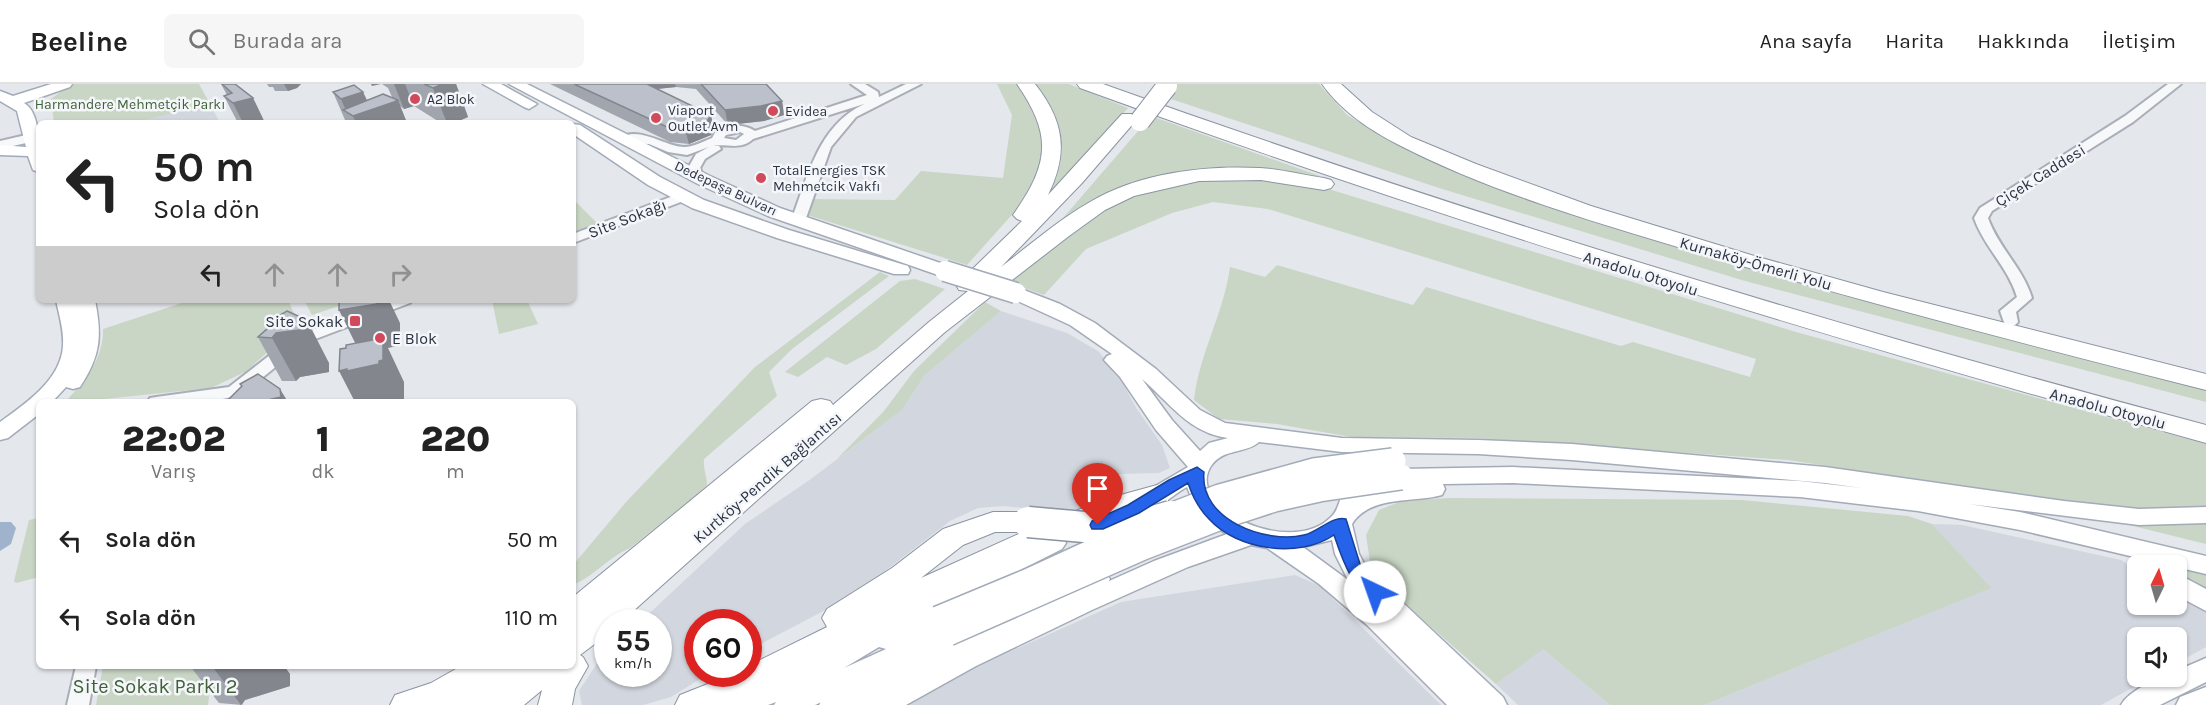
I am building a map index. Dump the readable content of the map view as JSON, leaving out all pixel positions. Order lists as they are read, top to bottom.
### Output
{
  "streets": {
    "highway": ["Kurnaköy-Ömerli Yolu", "Anadolu Otoyolu", "Kurtköy-Pendik Bağlantısı"],
    "main road": ["Dedepaşa Bulvarı"],
    "street": ["Çiçek Caddesi", "Site Sokağı"]
  },
  "crossings": [
    ["Çiçek Caddesi", "Kurnaköy-Ömerli Yolu"],
    ["Dedepaşa Bulvarı", "Site Sokağı"]
  ],
  "parks": ["Harmandere Mehmetçik Parkı", "Site Sokak Parkı 2"],
  "places": {
    "other": [
      "A2 Blok",
      "Evidea",
      "Viaport Outlet Avm",
      "TotalEnergies TSK Mehmetcik Vakfı",
      "E Blok"
    ],
    "transit": ["Site Sokak"]
  },
  "north": "top",
  "page": {
    "header": "Beeline",
    "search": "Burada ara",
    "nav": [
      "Ana sayfa",
      "Harita",
      "Hakkında",
      "İletişim"
    ],
    "turn": ["50 m", "Sola dön"],
    "eta": [
      "22:02",
      "Varış",
      "1",
      "dk",
      "220",
      "m"
    ],
    "list": [
      {
        "name": "Sola dön",
        "value": "50 m"
      },
      {
        "name": "Sola dön",
        "value": "110 m"
      }
    ],
    "speed": "55 km/h",
    "limit": "60"
  }
}
